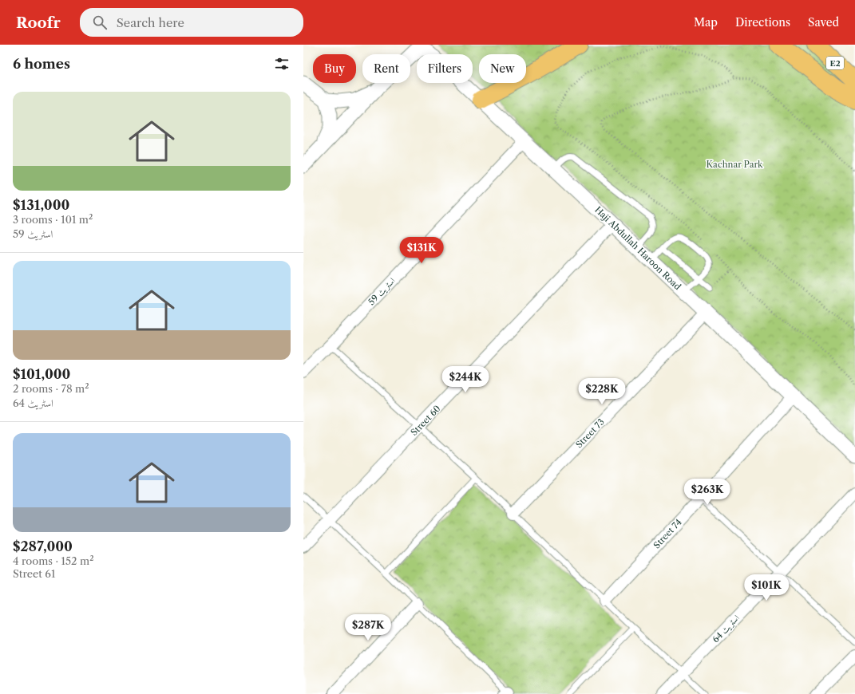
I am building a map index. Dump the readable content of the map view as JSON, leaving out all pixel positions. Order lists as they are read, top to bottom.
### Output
{
  "streets": {
    "highway": ["E2"],
    "street": [
      "Haji Abdullah Haroon Road",
      "اسٹریٹ 59",
      "Street 60",
      "Street 73",
      "Street 74",
      "اسٹریٹ 64"
    ]
  },
  "crossings": [
    ["Haji Abdullah Haroon Road", "اسٹریٹ 59"],
    ["Haji Abdullah Haroon Road", "Street 60"],
    ["Haji Abdullah Haroon Road", "Street 73"],
    ["Haji Abdullah Haroon Road", "Street 74"]
  ],
  "parks": ["Kachnar Park"],
  "page": {
    "header": "Roofr",
    "search": "Search here",
    "nav": ["Map", "Directions", "Saved"],
    "heading": "6 homes",
    "chip": [
      "Buy",
      "Rent",
      "Filters",
      "New"
    ],
    "list": [
      {
        "name": "$131,000",
        "note": "3 rooms · 101 m² · اسٹریٹ 59"
      },
      {
        "name": "$101,000",
        "note": "2 rooms · 78 m² · اسٹریٹ 64"
      },
      {
        "name": "$287,000",
        "note": "4 rooms · 152 m² · Street 61"
      }
    ],
    "price": [
      "$131K",
      "$244K",
      "$228K",
      "$263K",
      "$101K",
      "$287K"
    ]
  }
}
